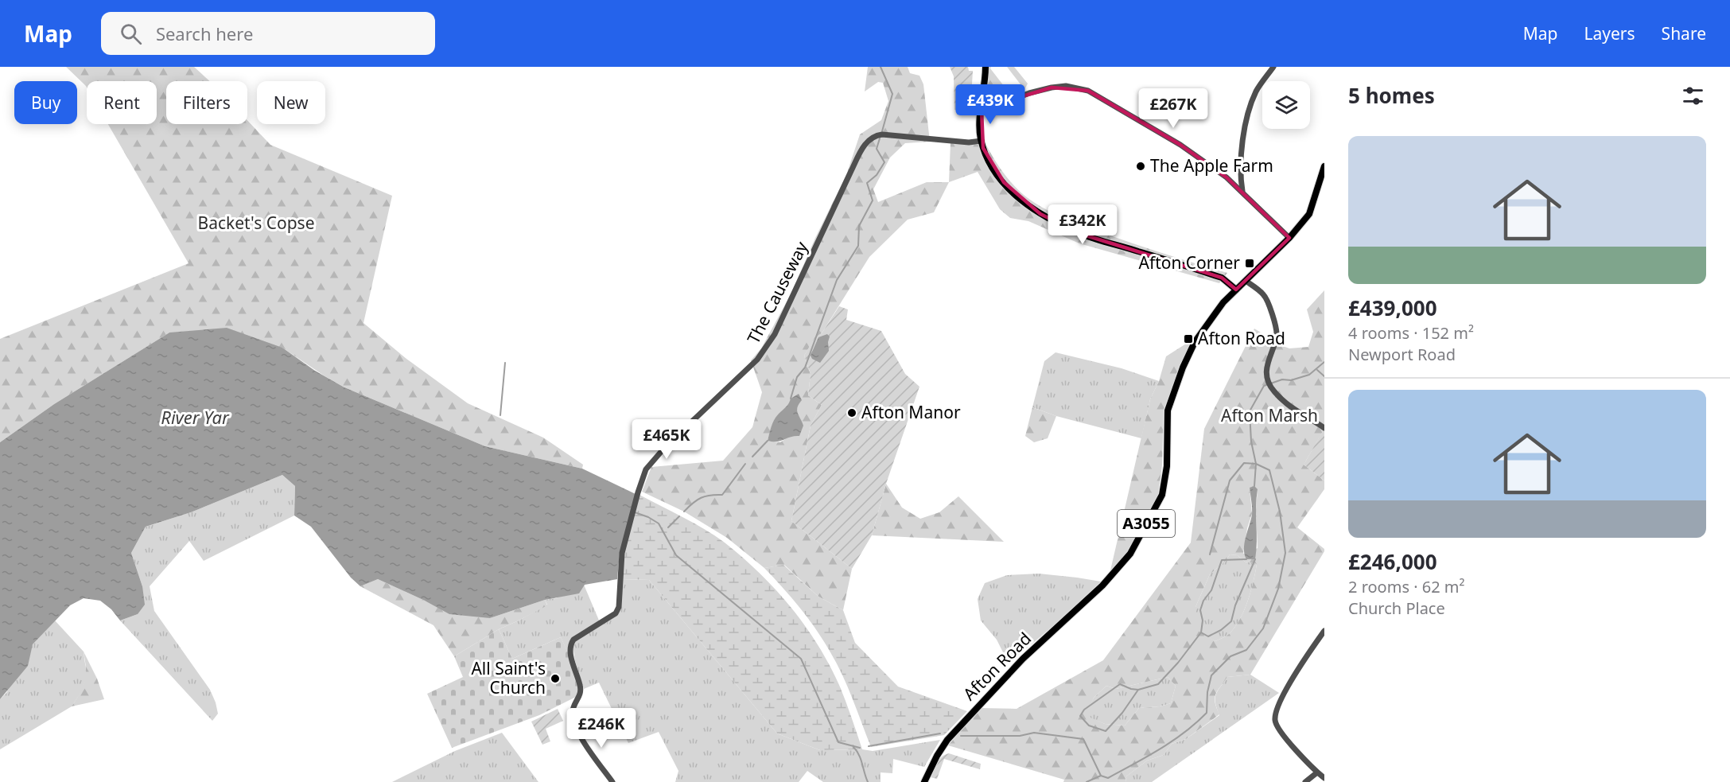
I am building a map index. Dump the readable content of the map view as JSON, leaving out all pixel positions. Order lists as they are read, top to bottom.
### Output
{
  "streets": {
    "main road": ["A3055", "Afton Road"],
    "street": ["The Causeway"]
  },
  "water": ["River Yar"],
  "parks": ["Backet's Copse", "Afton Marsh"],
  "places": {
    "other": ["The Apple Farm", "Afton Manor", "All Saint's Church"],
    "transit": ["Afton Corner", "Afton Road"]
  },
  "page": {
    "header": "Map",
    "search": "Search here",
    "nav": ["Map", "Layers", "Share"],
    "heading": "5 homes",
    "chip": [
      "Buy",
      "Rent",
      "Filters",
      "New"
    ],
    "price": [
      "£439K",
      "£267K",
      "£342K",
      "£465K",
      "£246K"
    ],
    "list": [
      {
        "name": "£439,000",
        "note": "4 rooms · 152 m² · Newport Road"
      },
      {
        "name": "£246,000",
        "note": "2 rooms · 62 m² · Church Place"
      }
    ]
  }
}
